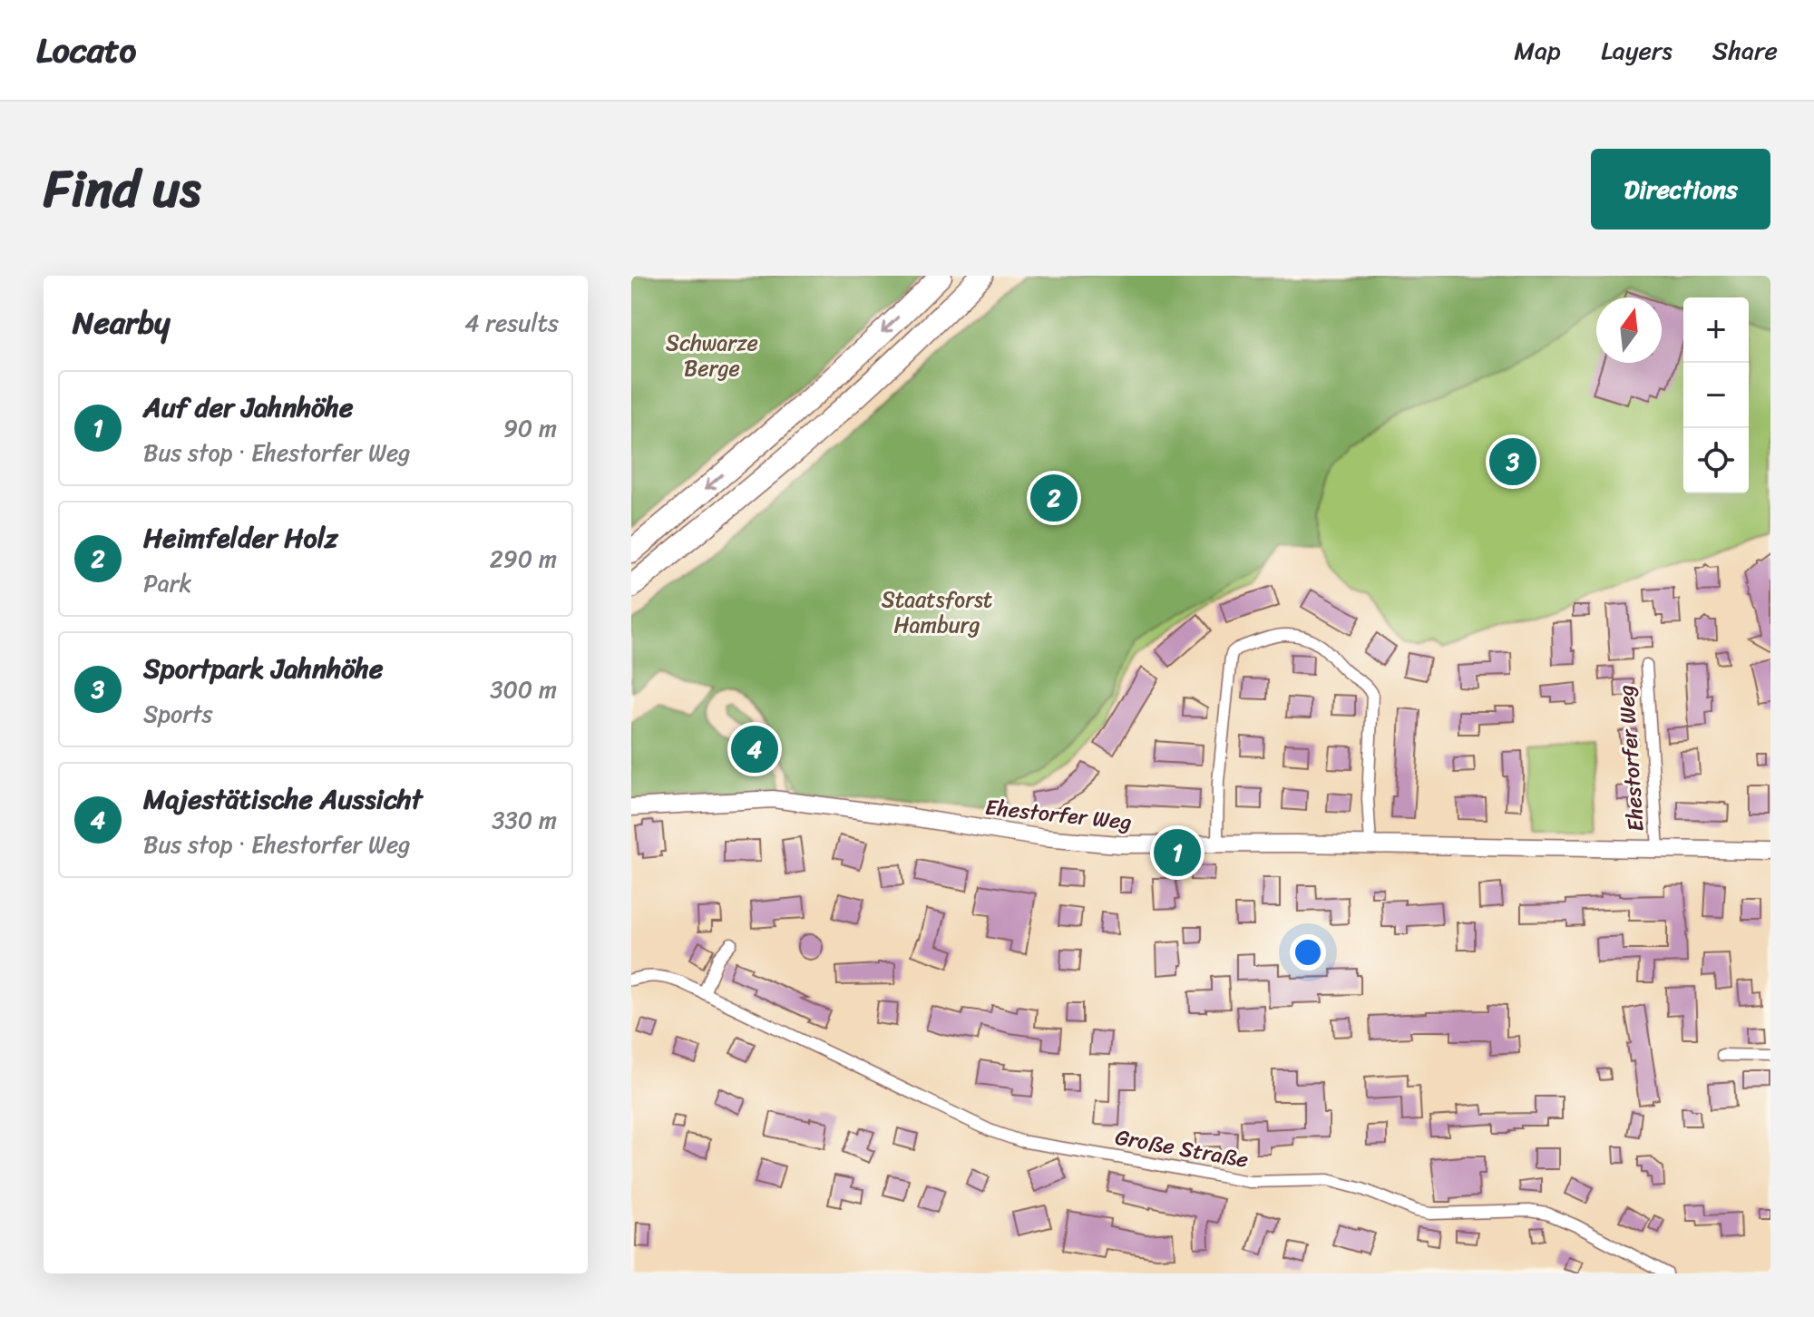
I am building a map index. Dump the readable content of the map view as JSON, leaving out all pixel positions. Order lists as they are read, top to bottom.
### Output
{
  "streets": {
    "main road": ["Ehestorfer Weg"],
    "street": ["Große Straße"]
  },
  "parks": ["Schwarze Berge", "Staatsforst Hamburg"],
  "north": "top",
  "page": {
    "header": "Locato",
    "nav": ["Map", "Layers", "Share"],
    "title": "Find us",
    "buttons": "Directions",
    "heading": ["Nearby", "4 results"],
    "map_buttons": ["+", "−"],
    "list": [
      {
        "mark": "1",
        "name": "Auf der Jahnhöhe",
        "note": "Bus stop · Ehestorfer Weg",
        "value": "90 m"
      },
      {
        "mark": "2",
        "name": "Heimfelder Holz",
        "note": "Park",
        "value": "290 m"
      },
      {
        "mark": "3",
        "name": "Sportpark Jahnhöhe",
        "note": "Sports",
        "value": "300 m"
      },
      {
        "mark": "4",
        "name": "Majestätische Aussicht",
        "note": "Bus stop · Ehestorfer Weg",
        "value": "330 m"
      }
    ],
    "pins": [
      "3",
      "2",
      "4",
      "1"
    ]
  }
}
